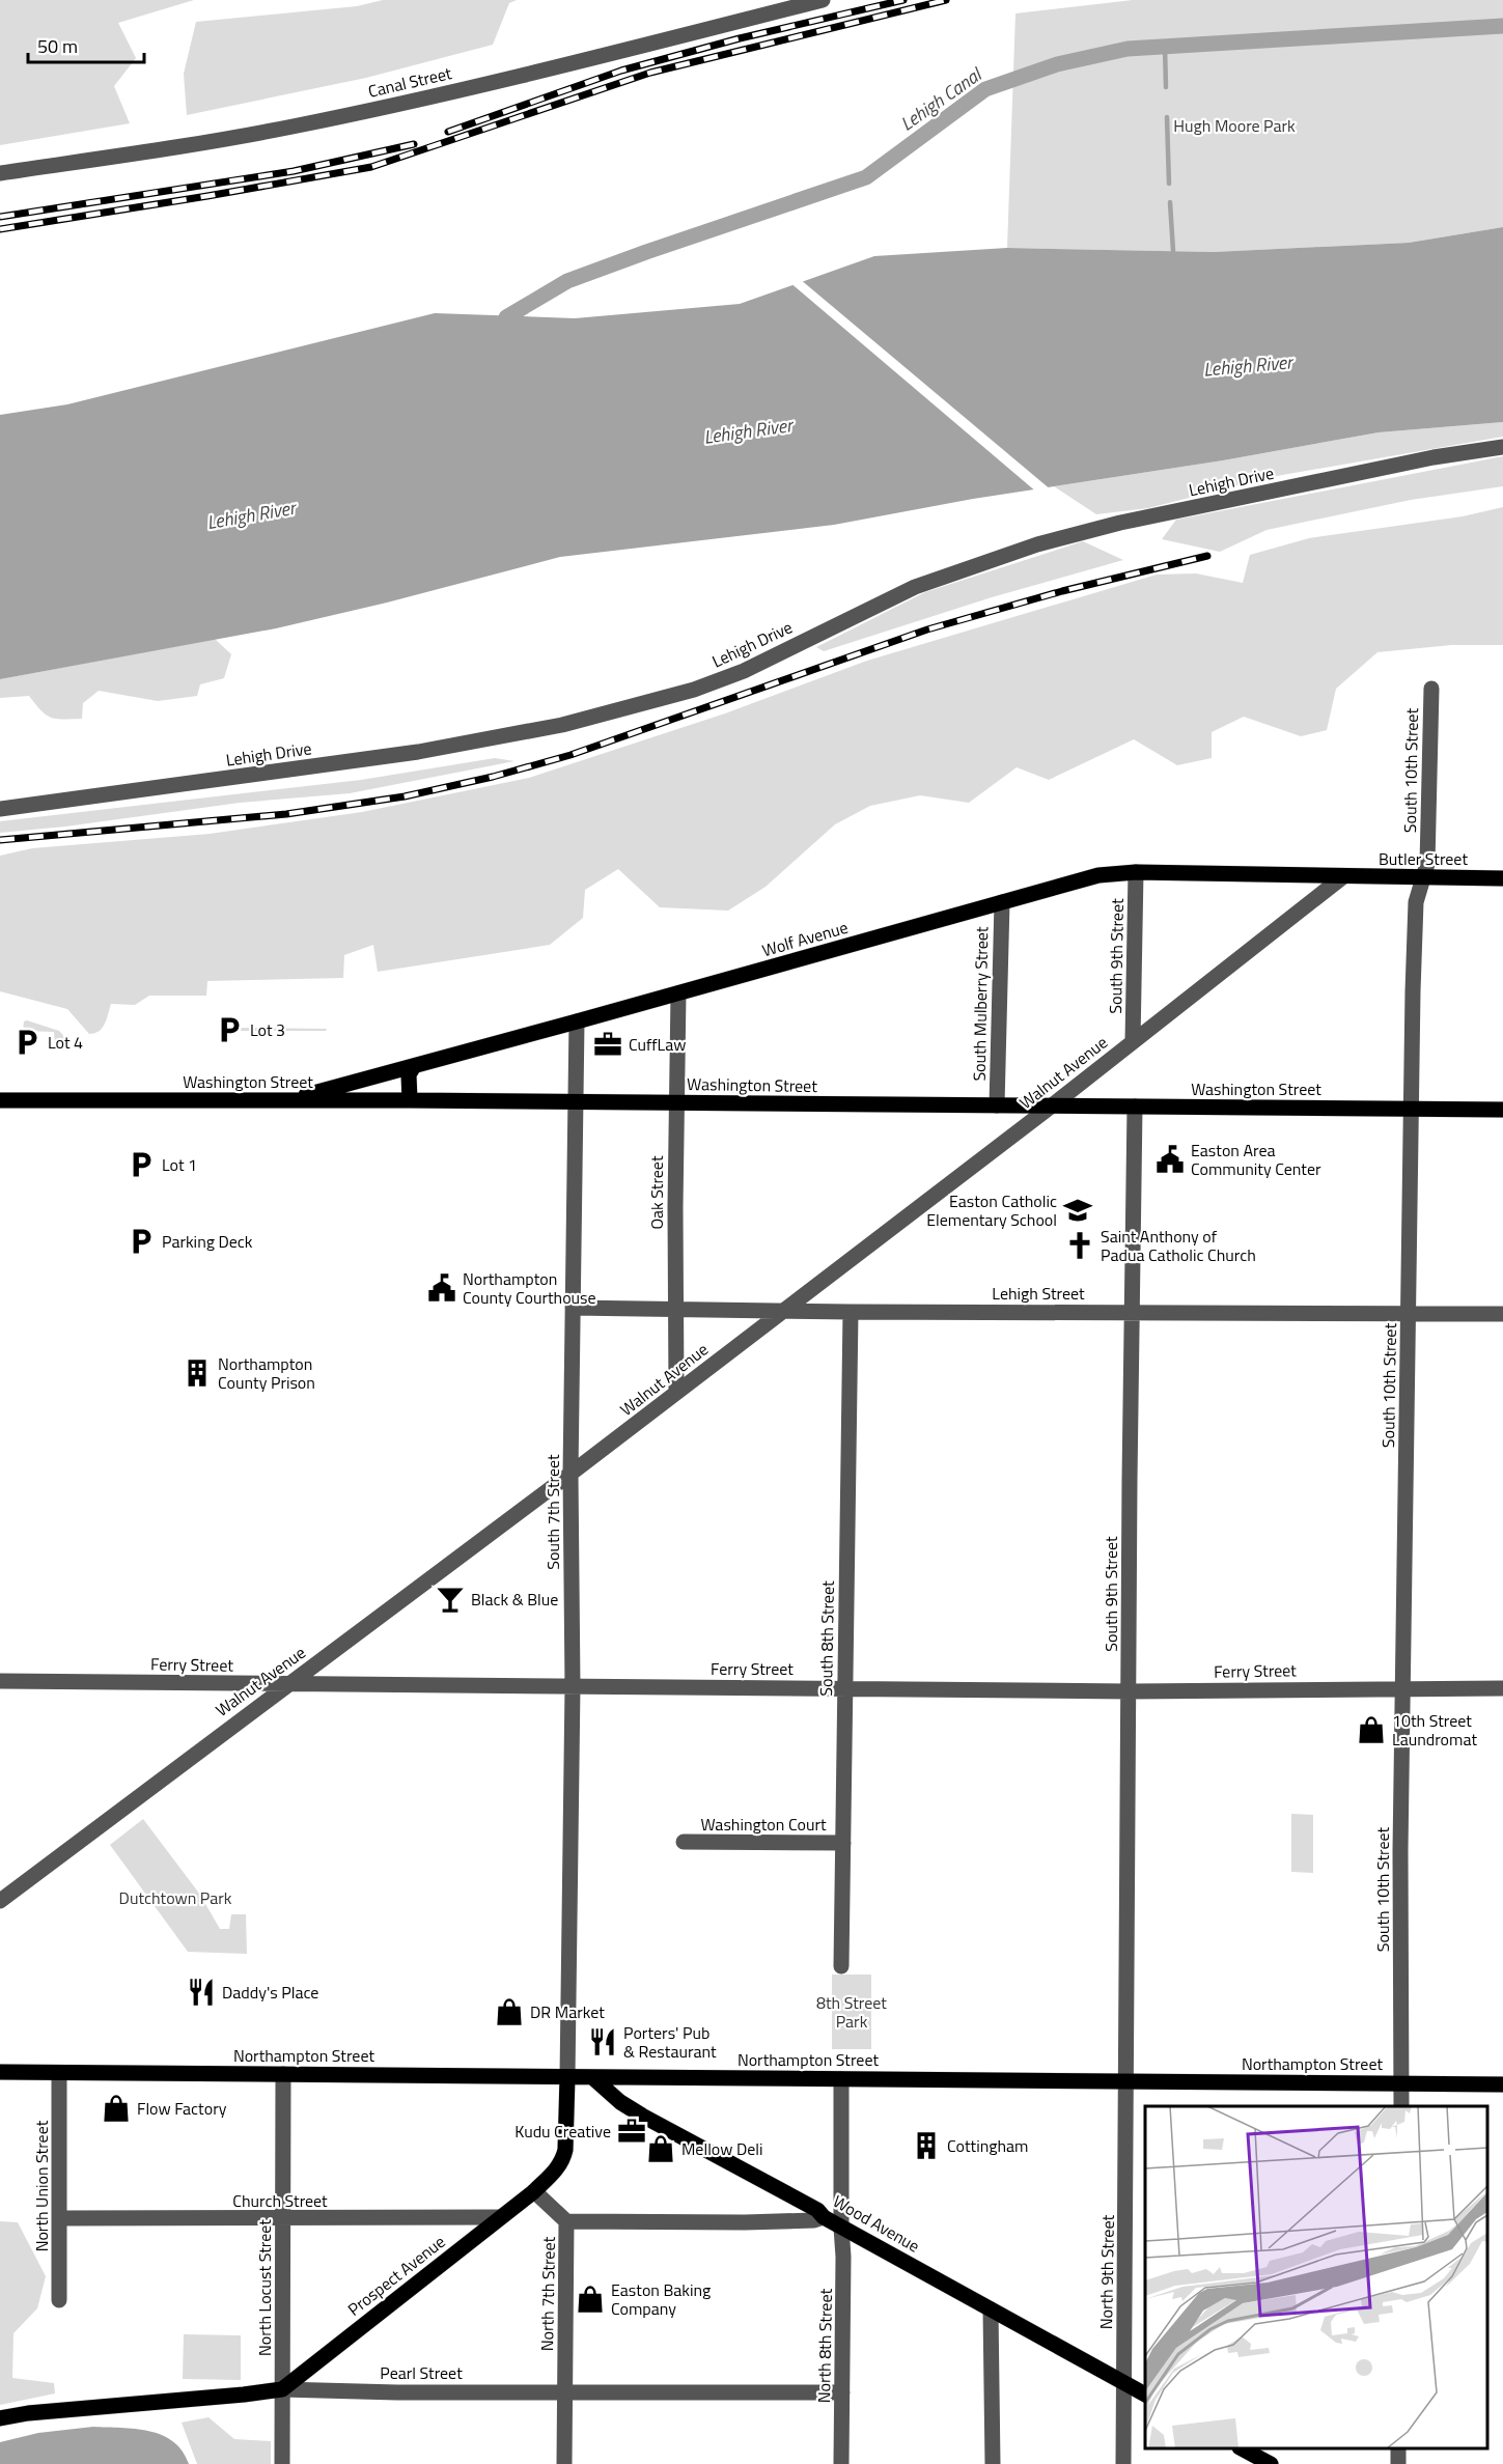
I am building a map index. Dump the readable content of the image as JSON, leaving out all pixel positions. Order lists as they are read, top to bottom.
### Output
{
  "streets": {
    "main road": [
      "Butler Street",
      "Wolf Avenue",
      "Washington Street",
      "Northampton Street",
      "Wood Avenue",
      "Prospect Avenue",
      "Pearl Street"
    ],
    "street": [
      "Canal Street",
      "Lehigh Drive",
      "South 10th Street",
      "South 9th Street",
      "South Mulberry Street",
      "Walnut Avenue",
      "Oak Street",
      "Lehigh Street",
      "South 7th Street",
      "South 8th Street",
      "Ferry Street",
      "Washington Court",
      "North Union Street",
      "Church Street",
      "North 9th Street",
      "North Locust Street",
      "North 7th Street",
      "North 8th Street"
    ]
  },
  "crossings": [
    ["South 10th Street", "Butler Street"],
    ["South 10th Street", "Washington Street"],
    ["South 10th Street", "Lehigh Street"],
    ["South 10th Street", "Ferry Street"],
    ["South 10th Street", "Northampton Street"],
    ["Butler Street", "Wolf Avenue"],
    ["Butler Street", "Walnut Avenue"],
    ["Wolf Avenue", "South 9th Street"],
    ["Wolf Avenue", "South Mulberry Street"],
    ["Wolf Avenue", "Walnut Avenue"],
    ["Wolf Avenue", "Washington Street"],
    ["Wolf Avenue", "Oak Street"],
    ["Wolf Avenue", "South 7th Street"],
    ["South 9th Street", "Walnut Avenue"],
    ["South 9th Street", "Washington Street"],
    ["South 9th Street", "Lehigh Street"],
    ["South 9th Street", "Ferry Street"],
    ["South 9th Street", "Northampton Street"],
    ["South 9th Street", "North 9th Street"],
    ["South Mulberry Street", "Washington Street"],
    ["Walnut Avenue", "Washington Street"],
    ["Walnut Avenue", "Oak Street"],
    ["Walnut Avenue", "Lehigh Street"],
    ["Walnut Avenue", "South 7th Street"],
    ["Walnut Avenue", "Ferry Street"],
    ["Washington Street", "Oak Street"],
    ["Washington Street", "South 7th Street"],
    ["Oak Street", "Lehigh Street"],
    ["Lehigh Street", "South 7th Street"],
    ["Lehigh Street", "South 8th Street"],
    ["South 7th Street", "Ferry Street"],
    ["South 7th Street", "Northampton Street"],
    ["South 8th Street", "Ferry Street"],
    ["South 8th Street", "Washington Court"],
    ["Northampton Street", "North Union Street"],
    ["Northampton Street", "Wood Avenue"],
    ["Northampton Street", "North 9th Street"],
    ["Northampton Street", "North Locust Street"],
    ["Northampton Street", "North 8th Street"],
    ["North Union Street", "Church Street"],
    ["Church Street", "Prospect Avenue"],
    ["Church Street", "North Locust Street"],
    ["Wood Avenue", "North 9th Street"],
    ["Prospect Avenue", "North Locust Street"],
    ["Prospect Avenue", "North 7th Street"],
    ["Prospect Avenue", "Pearl Street"],
    ["North Locust Street", "Pearl Street"],
    ["North 7th Street", "Pearl Street"],
    ["North 8th Street", "Pearl Street"]
  ],
  "water": ["Lehigh Canal", "Lehigh River"],
  "parks": ["Hugh Moore Park", "Dutchtown Park", "8th Street Park"],
  "places": {
    "parking": [
      "Lot 3",
      "Lot 4",
      "Lot 1",
      "Parking Deck"
    ],
    "office": ["CuffLaw", "Kudu Creative"],
    "public building": ["Easton Area Community Center", "Northampton County Courthouse"],
    "school or university": ["Easton Catholic Elementary School"],
    "church": ["Saint Anthony of Padua Catholic Church"],
    "building": ["Northampton County Prison", "Cottingham"],
    "bar": ["Black & Blue"],
    "shop": [
      "10th Street Laundromat",
      "DR Market",
      "Flow Factory",
      "Mellow Deli",
      "Easton Baking Company"
    ],
    "restaurant": ["Daddy's Place", "Porters' Pub & Restaurant"]
  },
  "scale_bar": "50 m"
}
